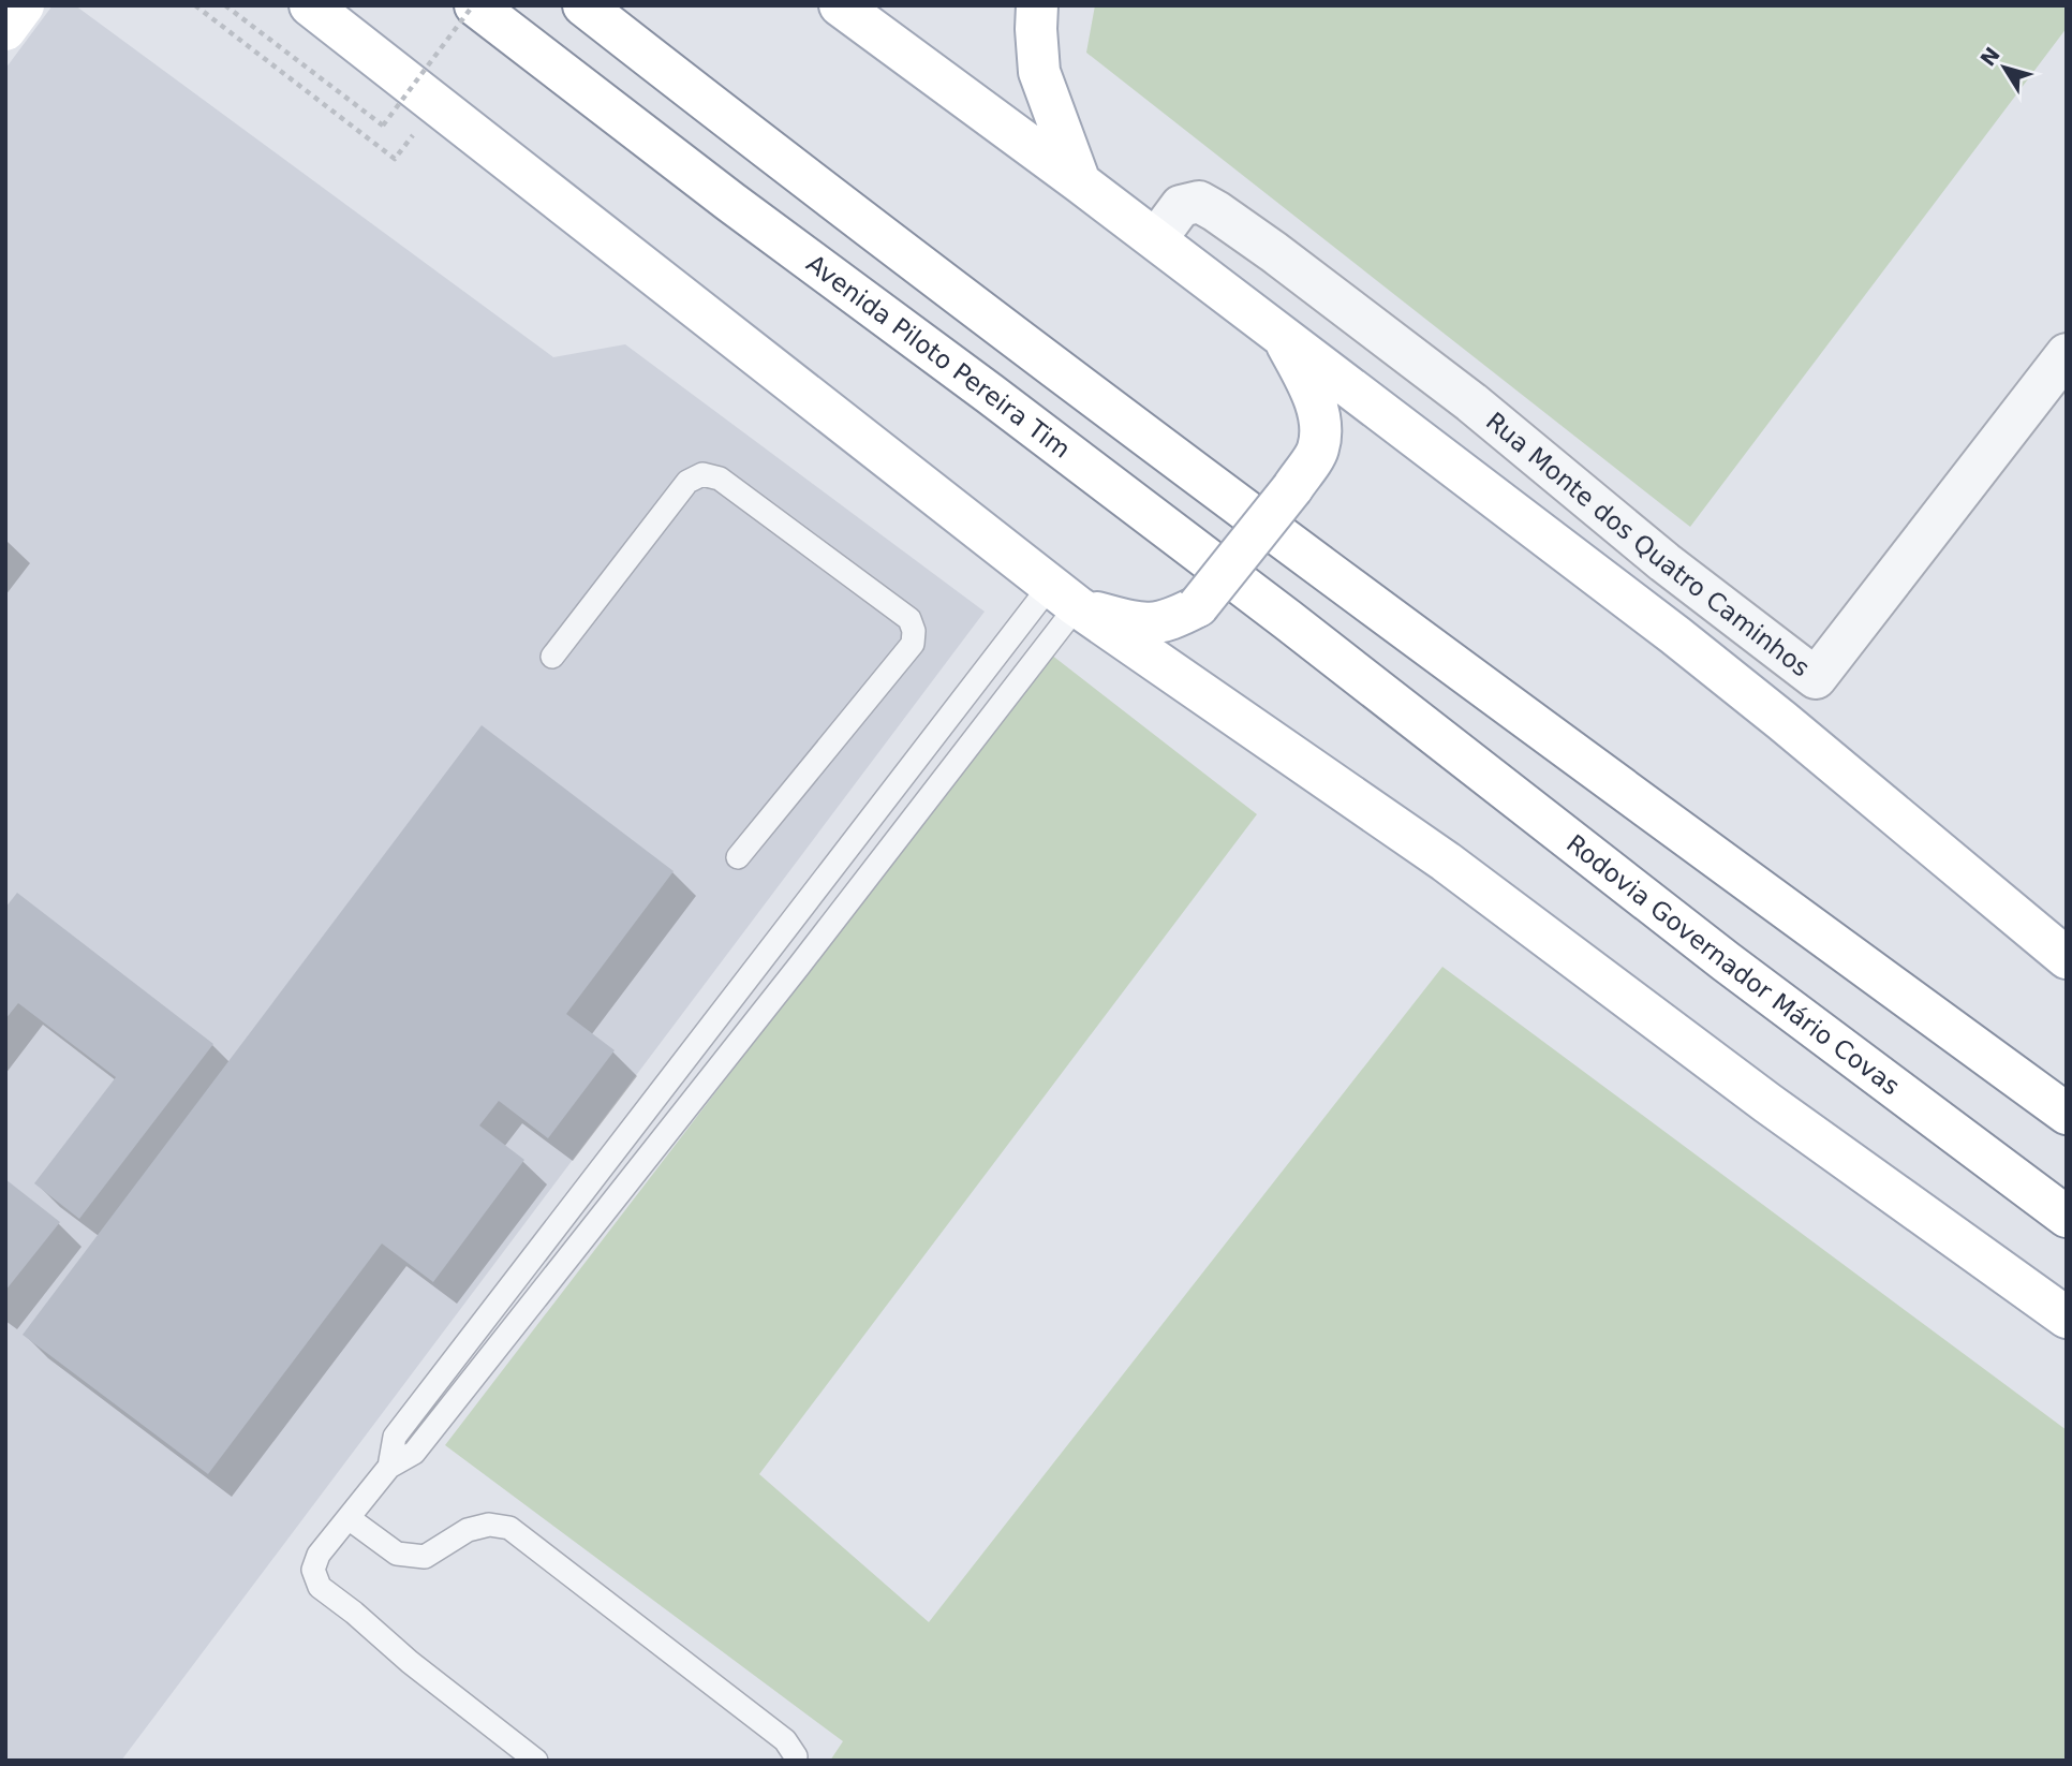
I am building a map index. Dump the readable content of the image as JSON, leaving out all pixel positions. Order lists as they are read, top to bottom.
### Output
{
  "streets": {
    "main road": ["Avenida Piloto Pereira Tim", "Rodovia Governador Mário Covas"],
    "street": ["Rua Monte dos Quatro Caminhos"]
  },
  "crossings": [
    ["Avenida Piloto Pereira Tim", "Rodovia Governador Mário Covas"]
  ],
  "north": "top left"
}
